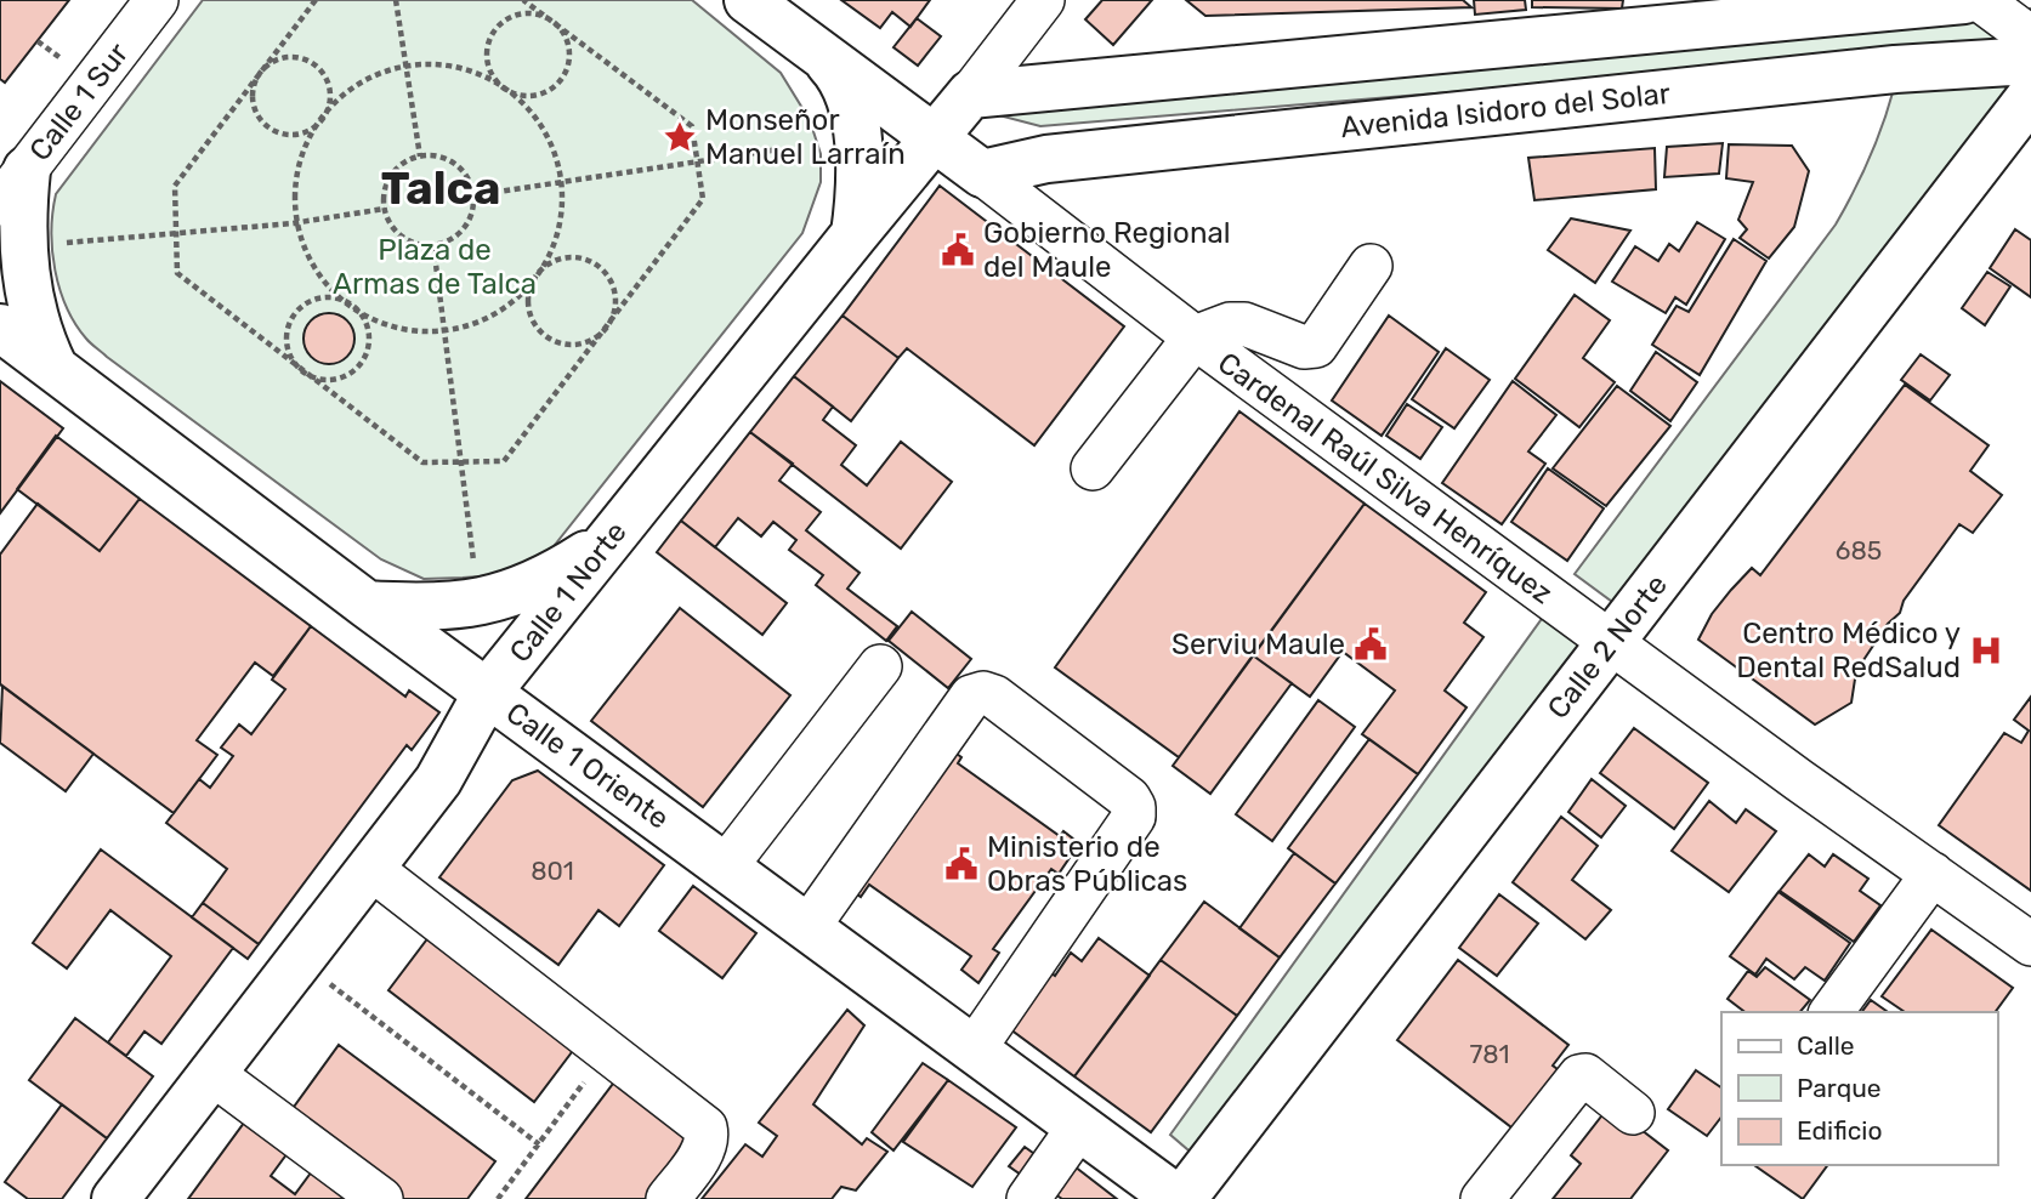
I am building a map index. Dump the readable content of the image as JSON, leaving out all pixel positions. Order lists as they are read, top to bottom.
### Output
{
  "streets": {
    "main road": [
      "Avenida Isidoro del Solar",
      "Cardenal Raúl Silva Henríquez",
      "Calle 1 Norte",
      "Calle 2 Norte",
      "Calle 1 Oriente"
    ],
    "street": ["Calle 1 Sur"]
  },
  "crossings": [
    ["Avenida Isidoro del Solar", "Cardenal Raúl Silva Henríquez"],
    ["Cardenal Raúl Silva Henríquez", "Calle 1 Norte"],
    ["Cardenal Raúl Silva Henríquez", "Calle 2 Norte"],
    ["Calle 1 Norte", "Calle 1 Oriente"],
    ["Calle 2 Norte", "Calle 1 Oriente"]
  ],
  "districts": ["Talca"],
  "parks": ["Plaza de Armas de Talca"],
  "places": {
    "place": ["Monseñor Manuel Larraín"],
    "public building": ["Gobierno Regional del Maule", "Serviu Maule", "Ministerio de Obras Públicas"],
    "hospital": ["Centro Médico y Dental RedSalud"]
  },
  "house_numbers": ["685", "801", "781"],
  "legend": ["Calle", "Parque", "Edificio"]
}
